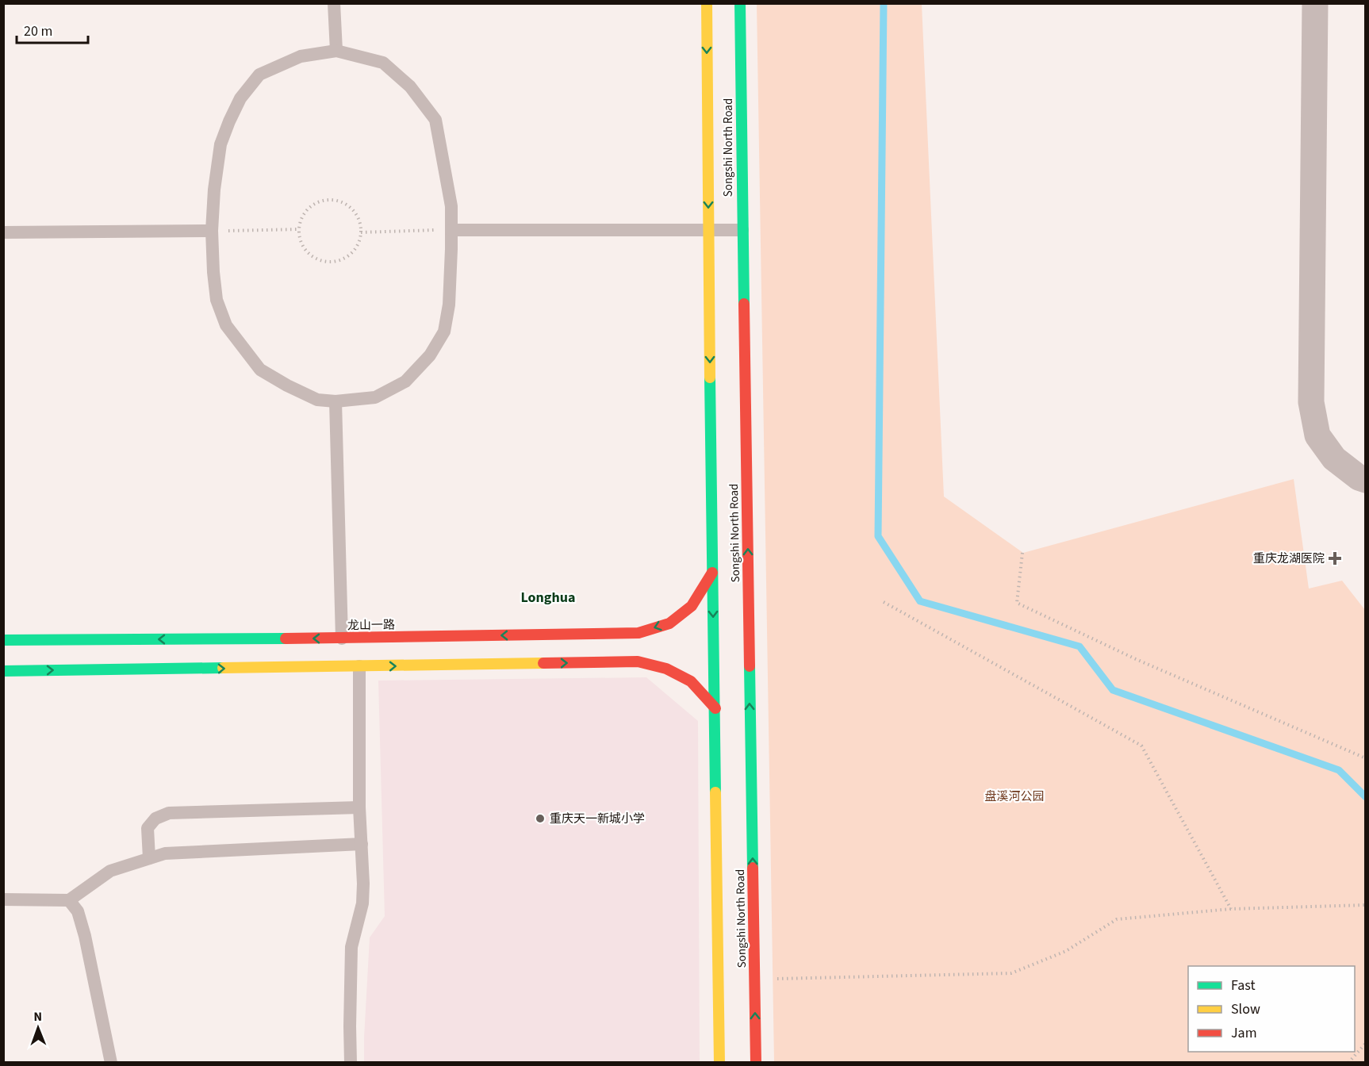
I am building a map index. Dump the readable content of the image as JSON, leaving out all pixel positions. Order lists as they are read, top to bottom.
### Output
{
  "streets": {
    "main road": ["Songshi North Road", "龙山一路"]
  },
  "crossings": [
    ["Songshi North Road", "龙山一路"]
  ],
  "districts": ["Longhua"],
  "parks": ["盘溪河公园"],
  "places": {
    "health": ["重庆龙湖医院"],
    "other": ["重庆天一新城小学"]
  },
  "legend": ["Fast", "Slow", "Jam"],
  "scale_bar": "20 m",
  "north": "top"
}
